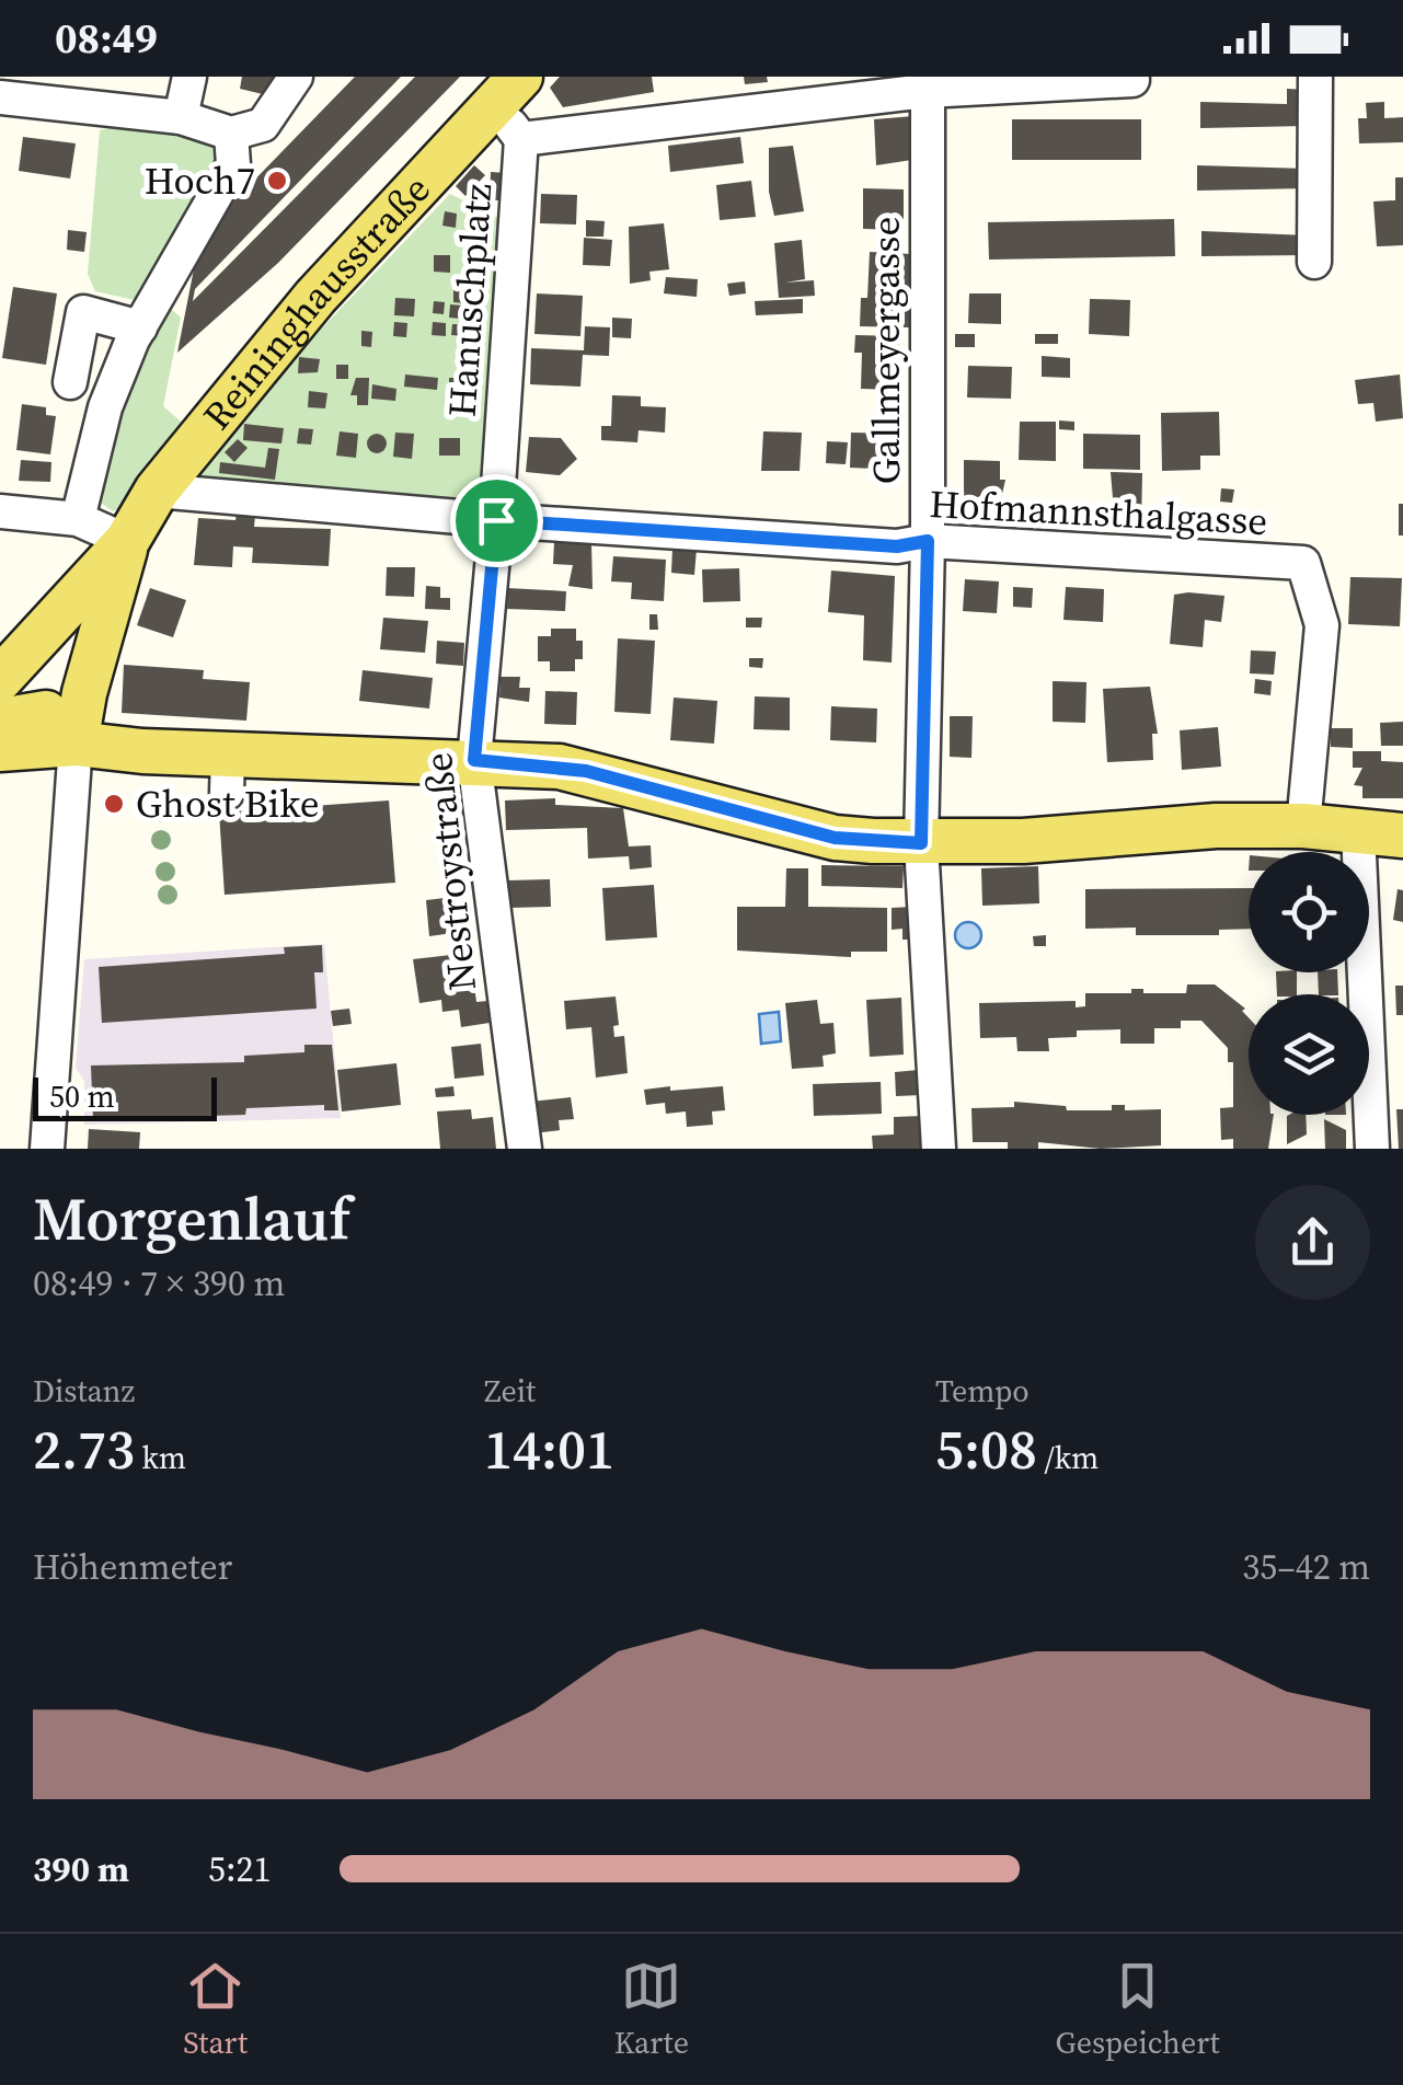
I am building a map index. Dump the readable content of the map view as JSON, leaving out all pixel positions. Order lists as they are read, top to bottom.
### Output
{
  "streets": {
    "main road": ["Reininghausstraße"],
    "street": [
      "Hanuschplatz",
      "Gallmeyergasse",
      "Hofmannsthalgasse",
      "Nestroystraße"
    ]
  },
  "crossings": [
    ["Hanuschplatz", "Hofmannsthalgasse"],
    ["Hanuschplatz", "Nestroystraße"],
    ["Gallmeyergasse", "Hofmannsthalgasse"],
    ["Hofmannsthalgasse", "Nestroystraße"]
  ],
  "places": ["Hoch7", "Ghost Bike"],
  "scale_bar": "50 m",
  "page": {
    "status": "08:49",
    "scale": "50 m",
    "heading": ["Morgenlauf", "08:49 · 7 × 390 m"],
    "stats": [
      ["Distanz", "2.73 km"],
      ["Zeit", "14:01"],
      ["Tempo", "5:08 /km"]
    ],
    "chart": ["Höhenmeter", "35–42 m"],
    "list": [
      {
        "name": "390 m",
        "note": "5:21"
      }
    ],
    "tabs": ["Start", "Karte", "Gespeichert"]
  }
}
